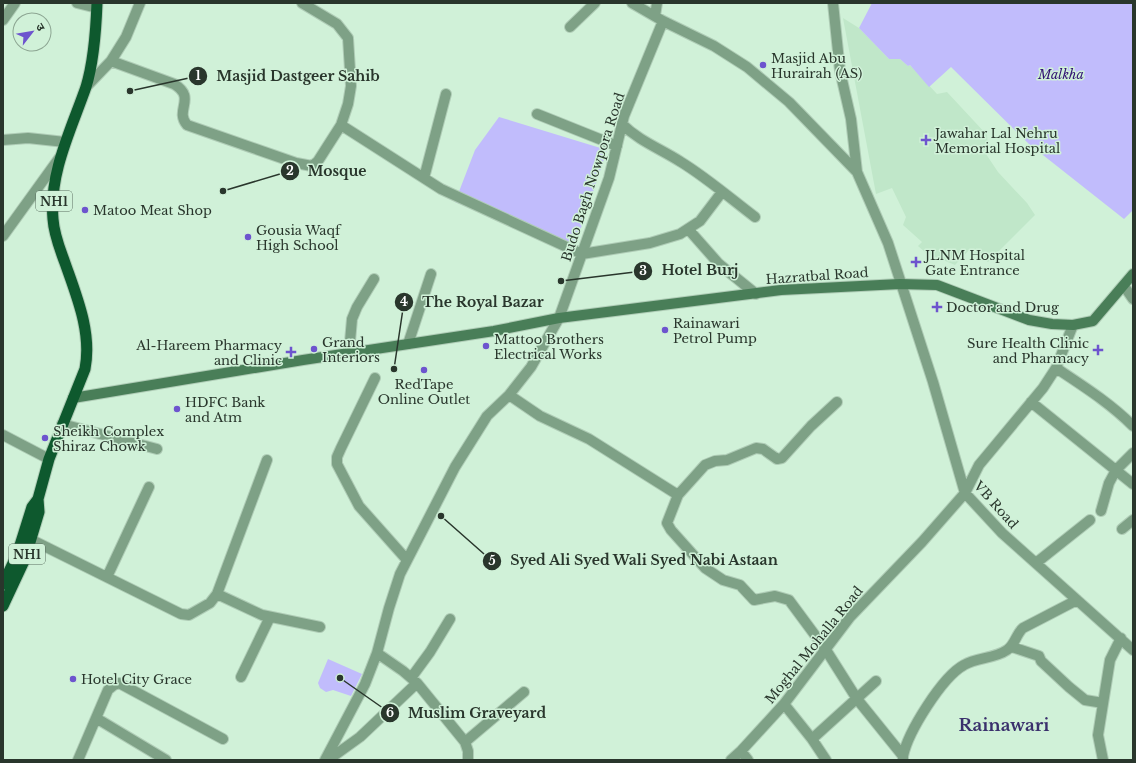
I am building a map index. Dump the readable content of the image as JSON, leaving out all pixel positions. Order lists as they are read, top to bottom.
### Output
{
  "streets": {
    "highway": ["NH1"],
    "main road": ["Hazratbal Road"],
    "street": ["Budo Bagh Nowpora Road", "VB Road", "Moghal Mohalla Road"]
  },
  "crossings": [
    ["Budo Bagh Nowpora Road", "Hazratbal Road"],
    ["NH1", "Hazratbal Road"],
    ["Hazratbal Road", "VB Road"],
    ["Hazratbal Road", "Moghal Mohalla Road"],
    ["VB Road", "Moghal Mohalla Road"]
  ],
  "districts": ["Rainawari"],
  "parks": ["Malkha"],
  "places": {
    "other": [
      "Masjid Abu Hurairah (AS)",
      "Masjid Dastgeer Sahib",
      "Mosque",
      "Matoo Meat Shop",
      "Gousia Waqf High School",
      "Hotel Burj",
      "Rainawari Petrol Pump",
      "Mattoo Brothers Electrical Works",
      "Grand Interiors",
      "The Royal Bazar",
      "RedTape Online Outlet",
      "HDFC Bank and Atm",
      "Sheikh Complex Shiraz Chowk",
      "Syed Ali Syed Wali Syed Nabi Astaan",
      "Muslim Graveyard",
      "Hotel City Grace"
    ],
    "health": [
      "Jawahar Lal Nehru Memorial Hospital",
      "JLNM Hospital Gate Entrance",
      "Doctor and Drug",
      "Sure Health Clinic and Pharmacy",
      "Al-Hareem Pharmacy and Clinic"
    ]
  },
  "north": "top right"
}
